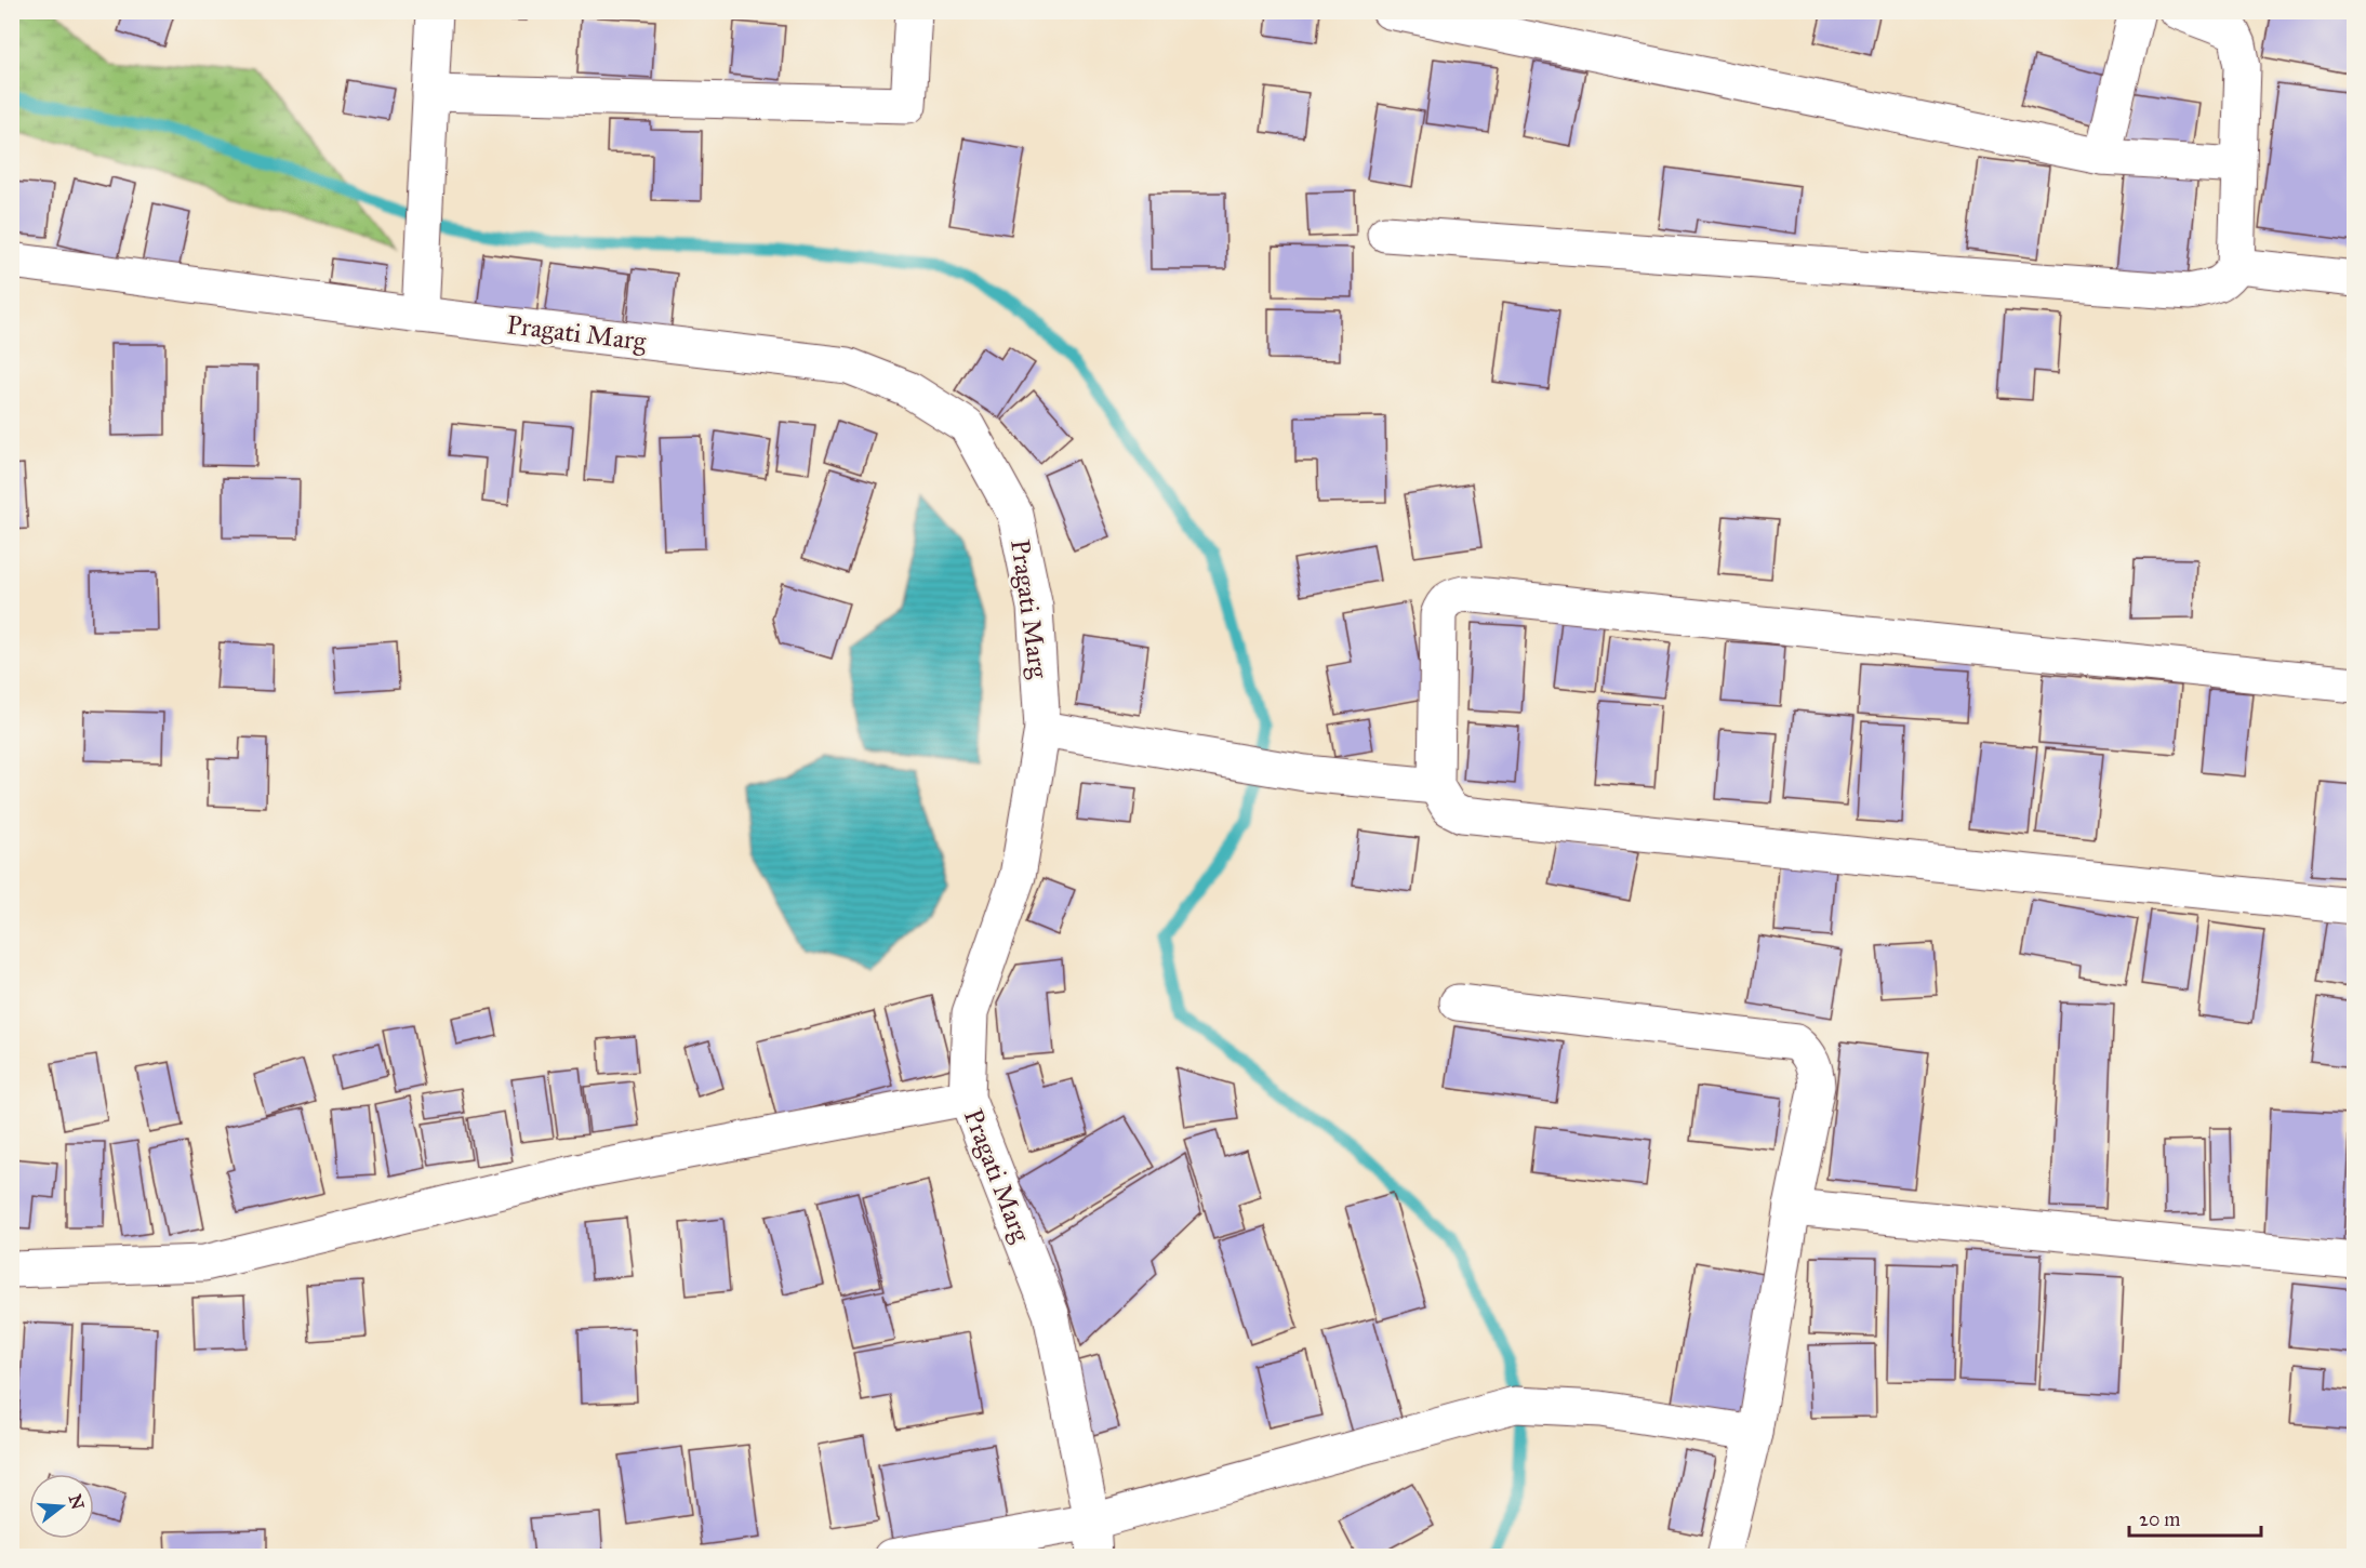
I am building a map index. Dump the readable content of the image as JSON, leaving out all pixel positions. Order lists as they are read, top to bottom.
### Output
{
  "streets": {
    "street": ["Pragati Marg"]
  },
  "scale_bar": "20 m",
  "north": "right"
}
